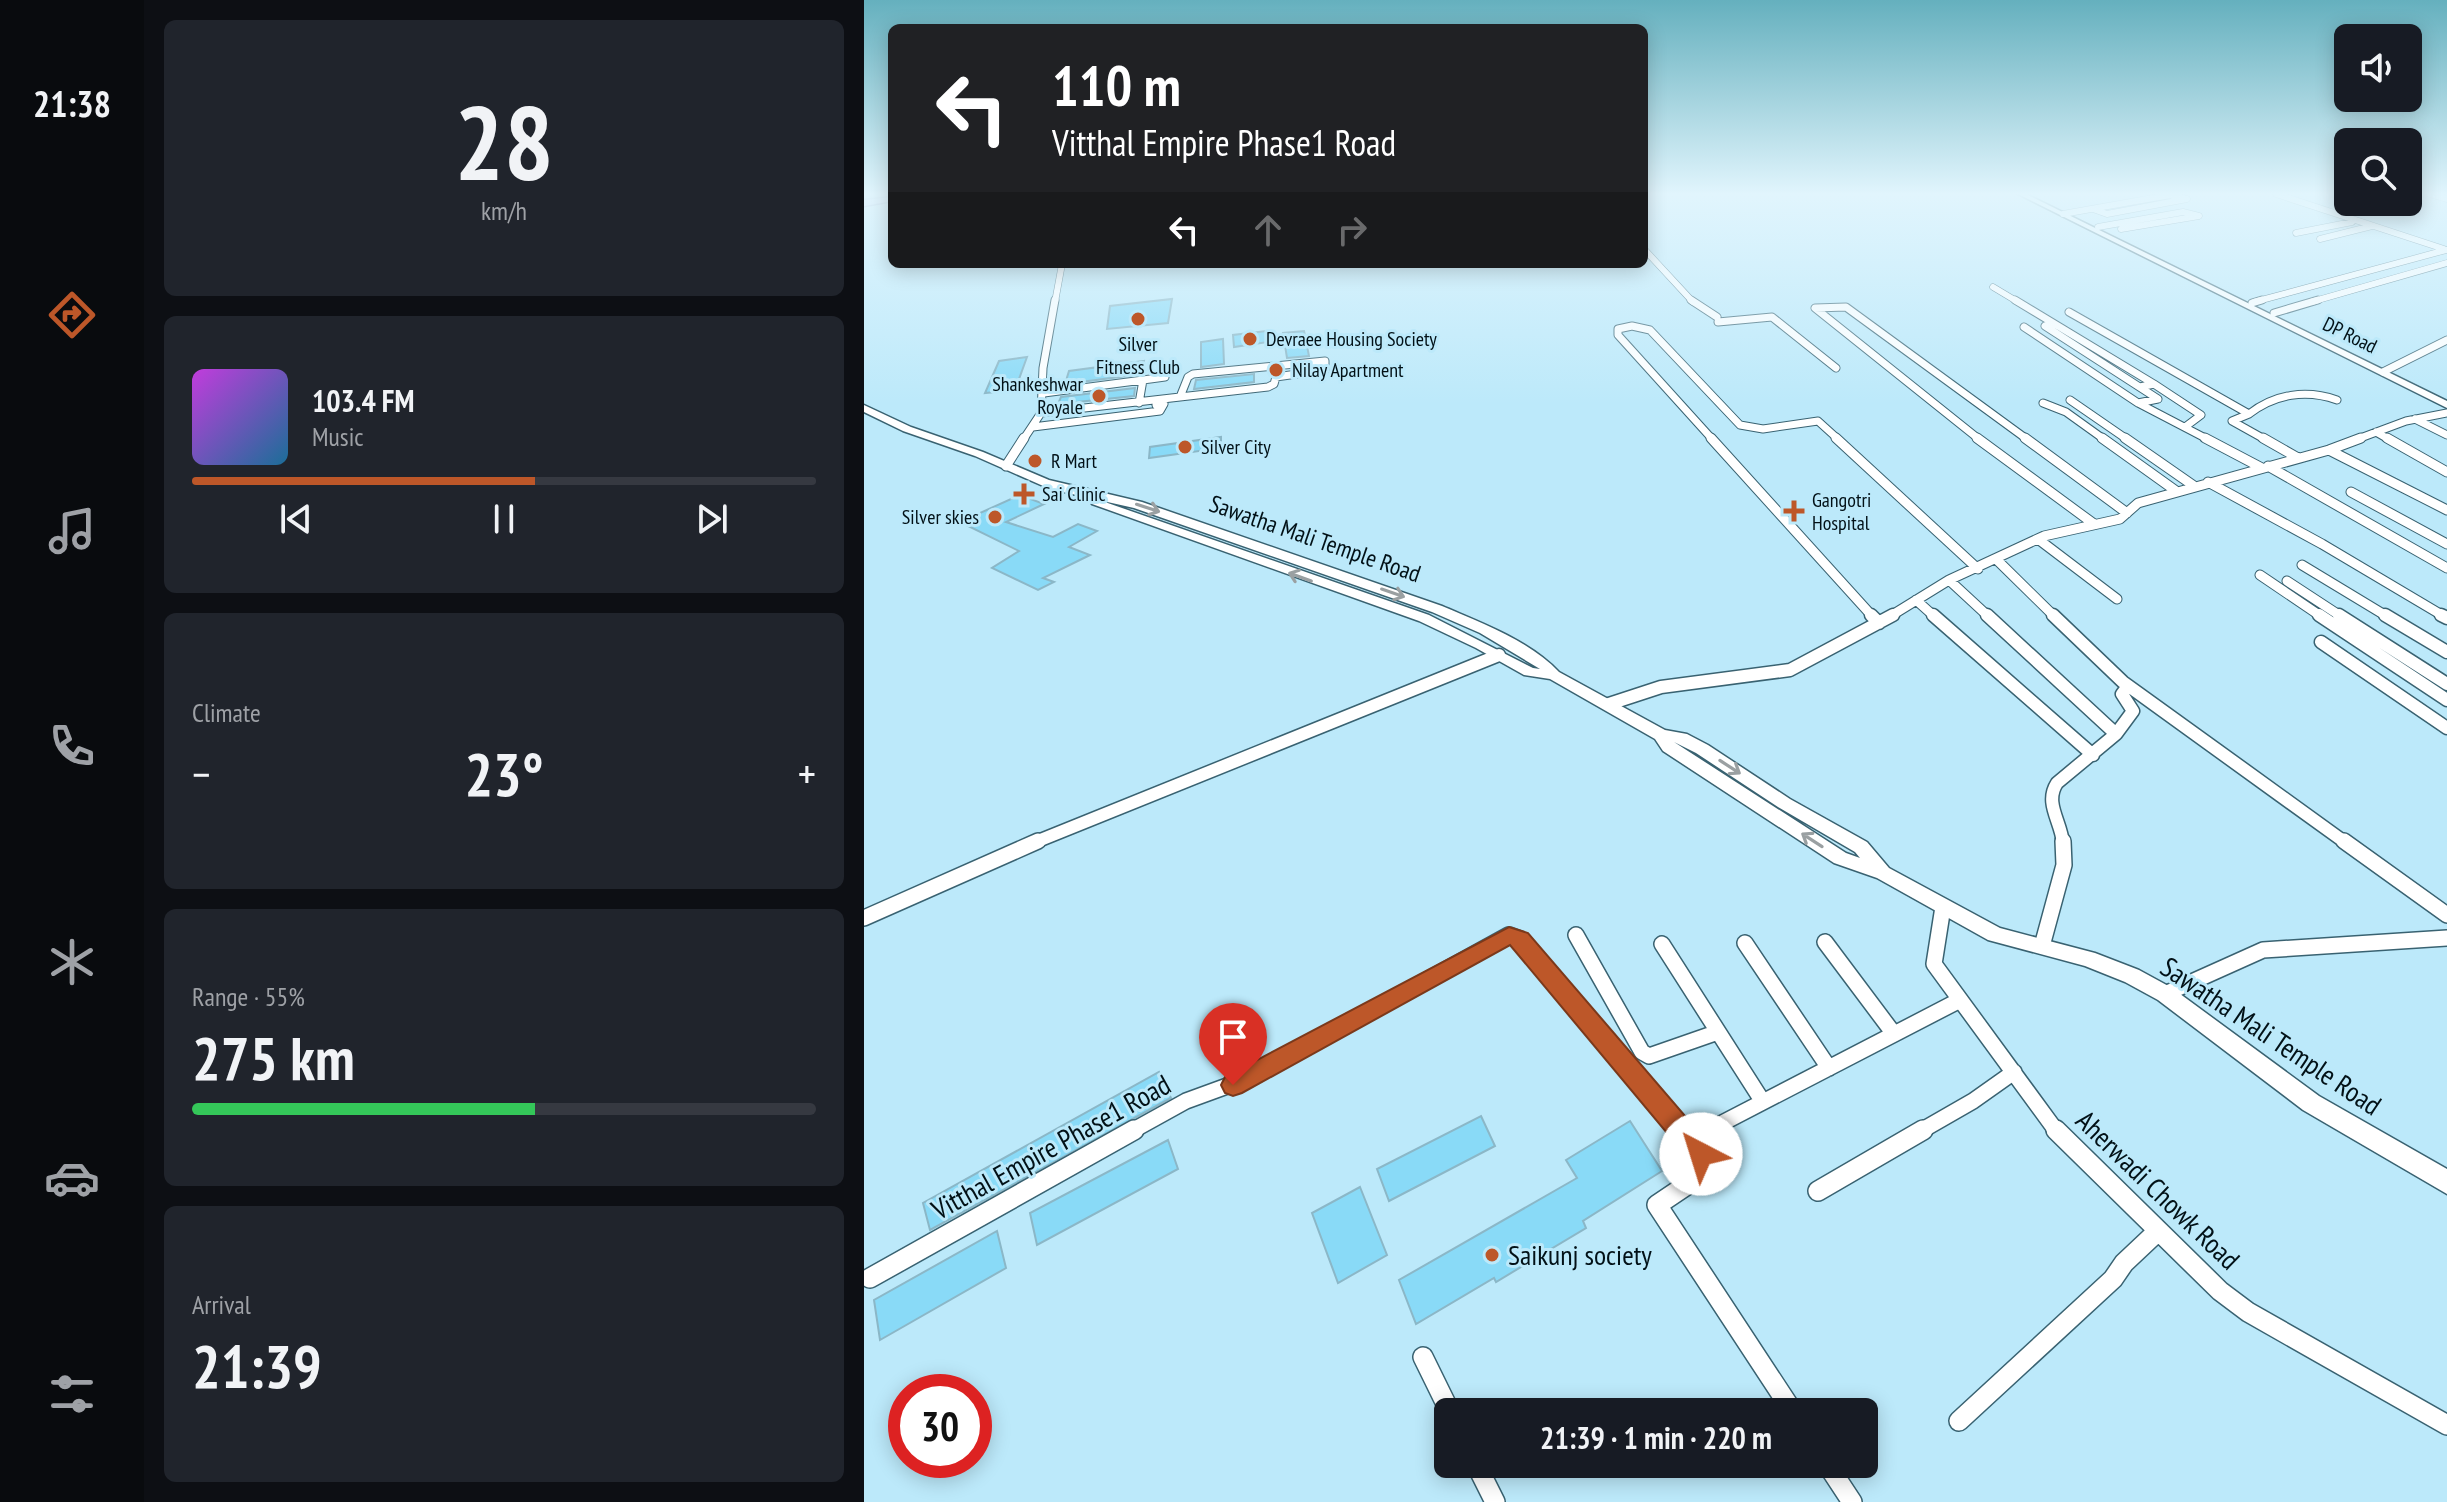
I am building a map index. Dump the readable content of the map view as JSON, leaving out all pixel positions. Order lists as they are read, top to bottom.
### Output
{
  "streets": {
    "street": [
      "DP Road",
      "Sawatha Mali Temple Road",
      "Vitthal Empire Phase1 Road",
      "Aherwadi Chowk Road"
    ]
  },
  "crossings": [
    ["Sawatha Mali Temple Road", "Aherwadi Chowk Road"]
  ],
  "places": {
    "other": [
      "Silver Fitness Club",
      "Devraee Housing Society",
      "Nilay Apartment",
      "Shankeshwar Royale",
      "Silver City",
      "R Mart",
      "Silver skies",
      "Saikunj society"
    ],
    "health": ["Sai Clinic", "Gangotri Hospital"]
  },
  "page": {
    "tabs": "21:38",
    "tile": [
      ["28", "km/h"],
      "Climate",
      ["Range · 55%", "275 km"],
      ["Arrival", "21:39"]
    ],
    "turn": ["110 m", "Vitthal Empire Phase1 Road"],
    "song": ["103.4 FM", "Music"],
    "heat": ["−", "23°", "+"],
    "limit": "30",
    "trip": "21:39 · 1 min · 220 m"
  }
}
